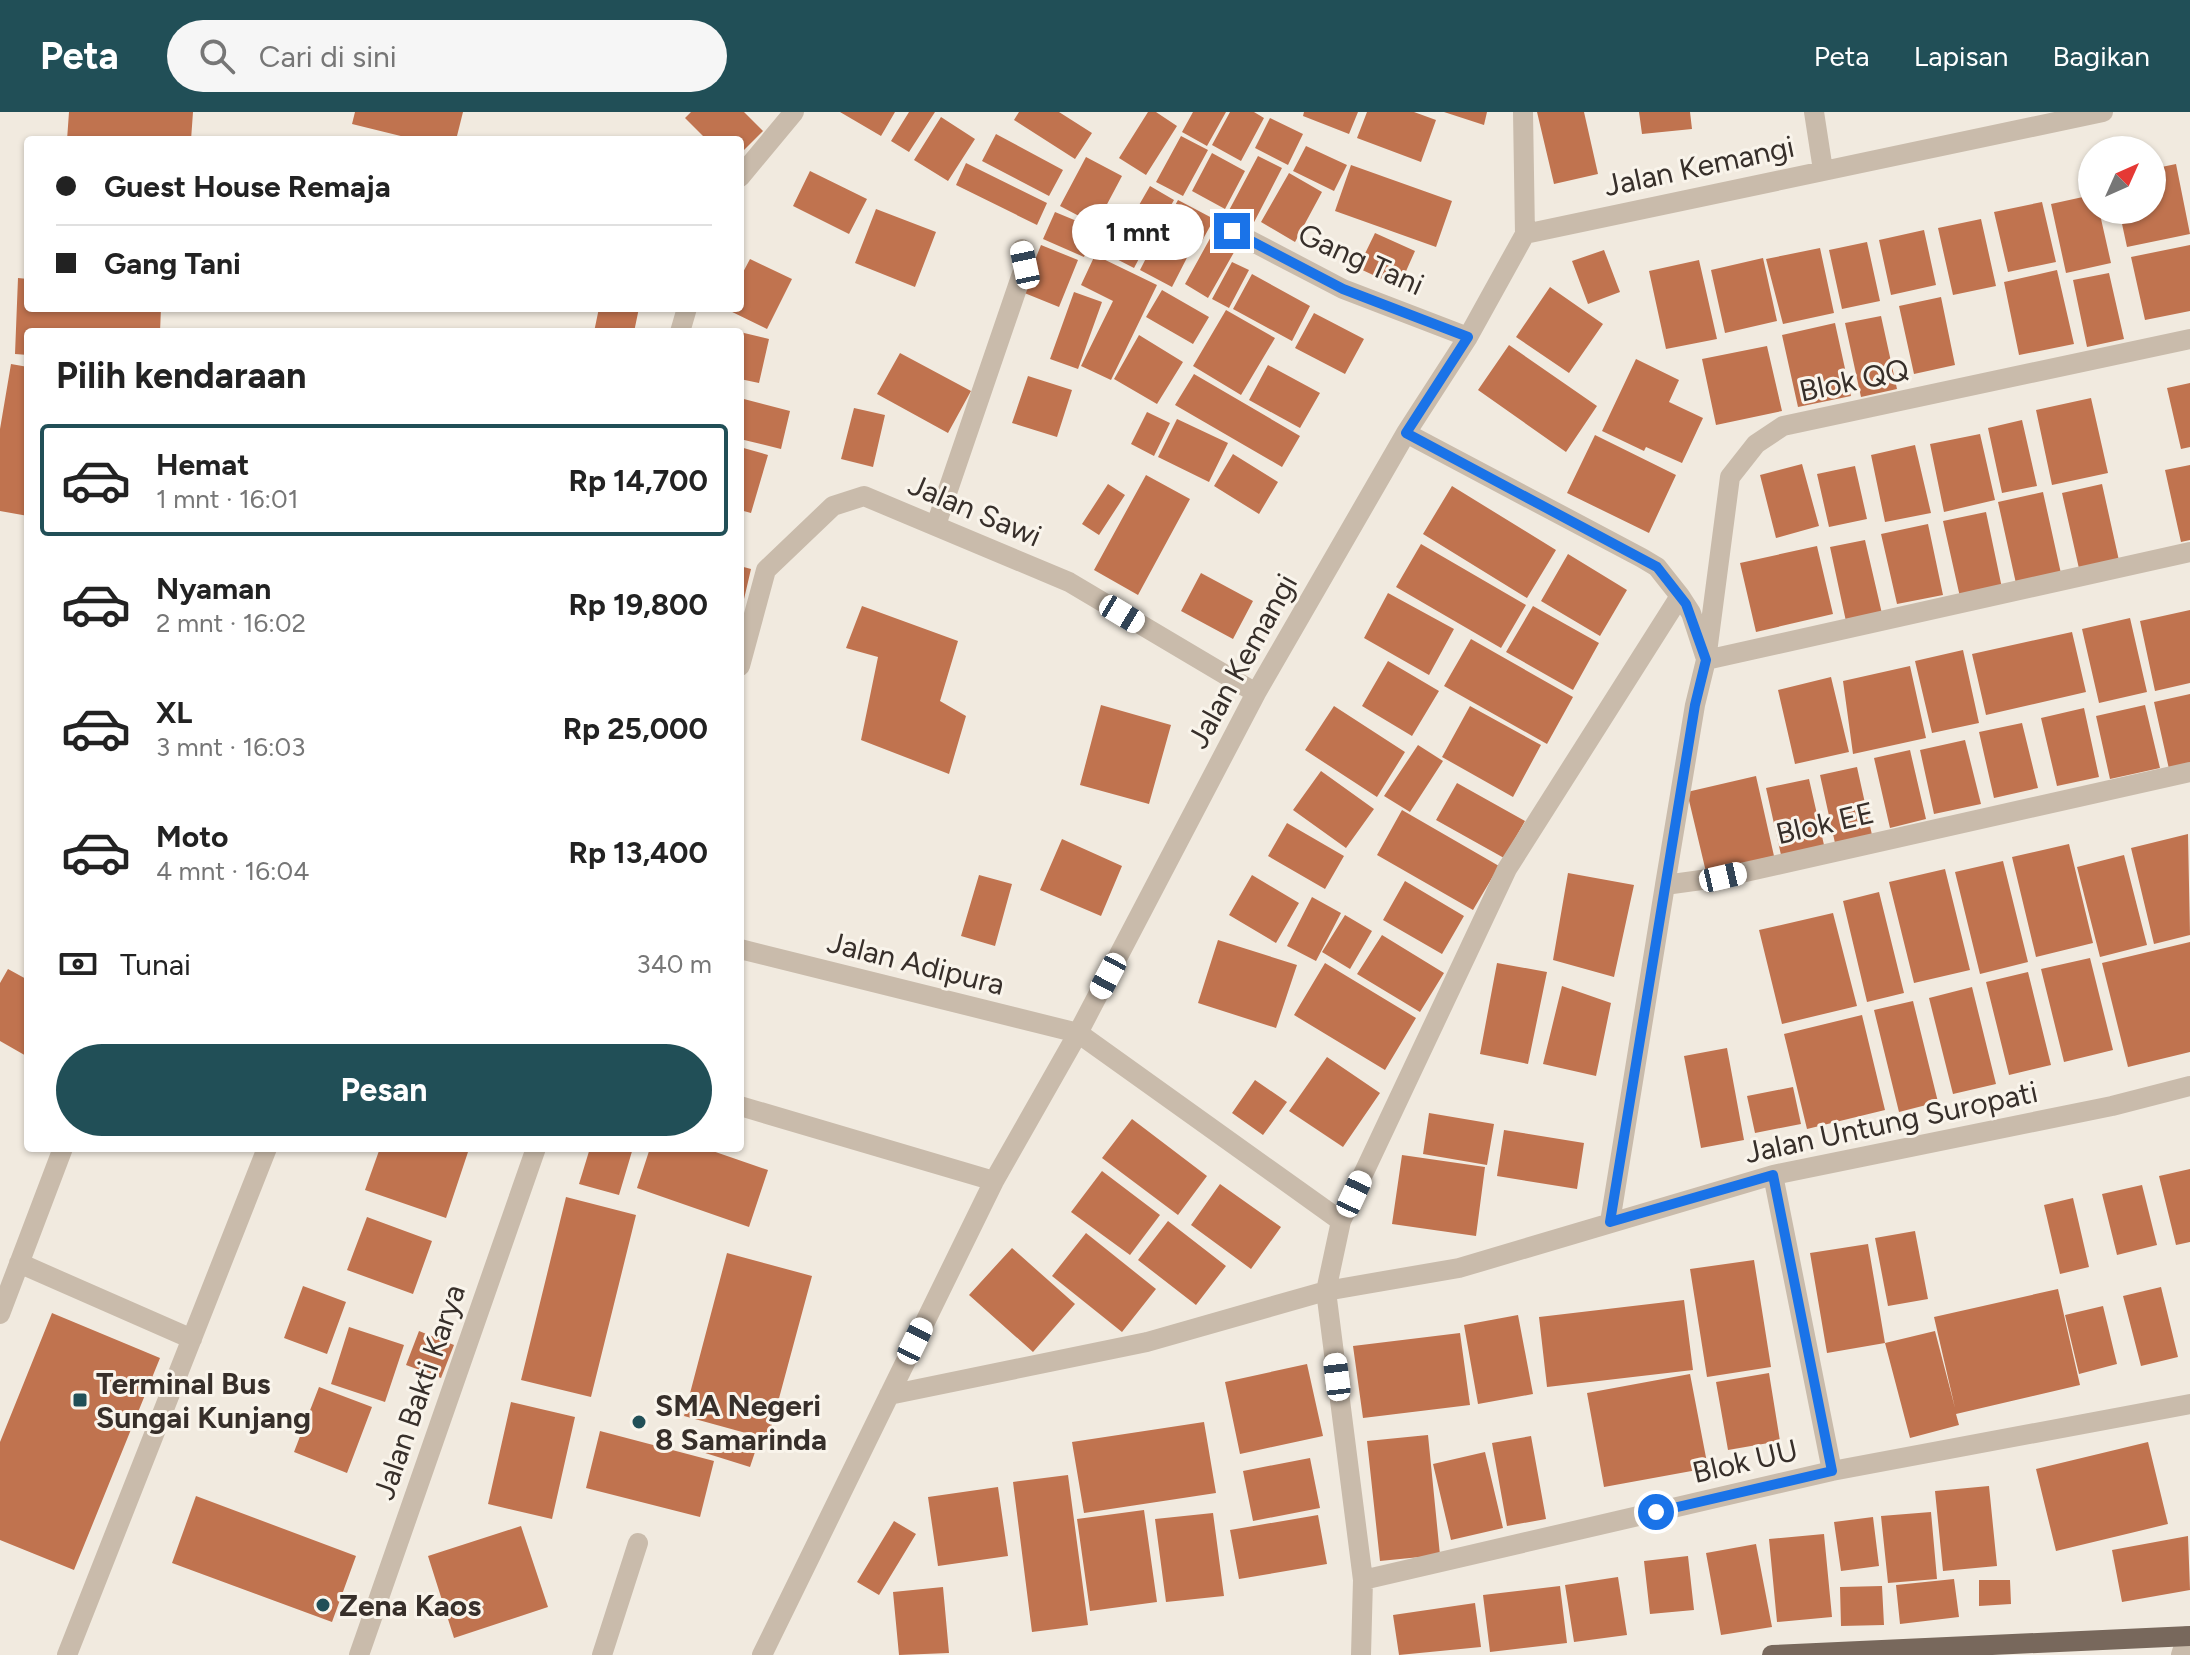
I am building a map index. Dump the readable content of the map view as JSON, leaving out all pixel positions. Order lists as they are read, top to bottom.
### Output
{
  "streets": {
    "street": [
      "Jalan Kemangi",
      "Gang Tani",
      "Blok QQ",
      "Jalan Sawi",
      "Blok EE",
      "Jalan Adipura",
      "Jalan Untung Suropati",
      "Jalan Bakti Karya",
      "Blok UU"
    ]
  },
  "crossings": [
    ["Jalan Kemangi", "Gang Tani"],
    ["Jalan Kemangi", "Jalan Sawi"],
    ["Jalan Kemangi", "Jalan Adipura"],
    ["Jalan Kemangi", "Jalan Untung Suropati"],
    ["Blok QQ", "Blok EE"]
  ],
  "places": {
    "transit": ["Terminal Bus Sungai Kunjang"],
    "other": ["SMA Negeri 8 Samarinda", "Zena Kaos"]
  },
  "north": "top right",
  "page": {
    "header": "Peta",
    "search": "Cari di sini",
    "nav": ["Peta", "Lapisan", "Bagikan"],
    "banner": ["Guest House Remaja", "Gang Tani"],
    "bubble": "1 mnt",
    "heading": "Pilih kendaraan",
    "list": [
      {
        "name": "Hemat",
        "note": "1 mnt · 16:01",
        "value": "Rp 14,700"
      },
      {
        "name": "Nyaman",
        "note": "2 mnt · 16:02",
        "value": "Rp 19,800"
      },
      {
        "name": "XL",
        "note": "3 mnt · 16:03",
        "value": "Rp 25,000"
      },
      {
        "name": "Moto",
        "note": "4 mnt · 16:04",
        "value": "Rp 13,400"
      }
    ],
    "pay": ["Tunai", "340 m"],
    "buttons": "Pesan"
  }
}
